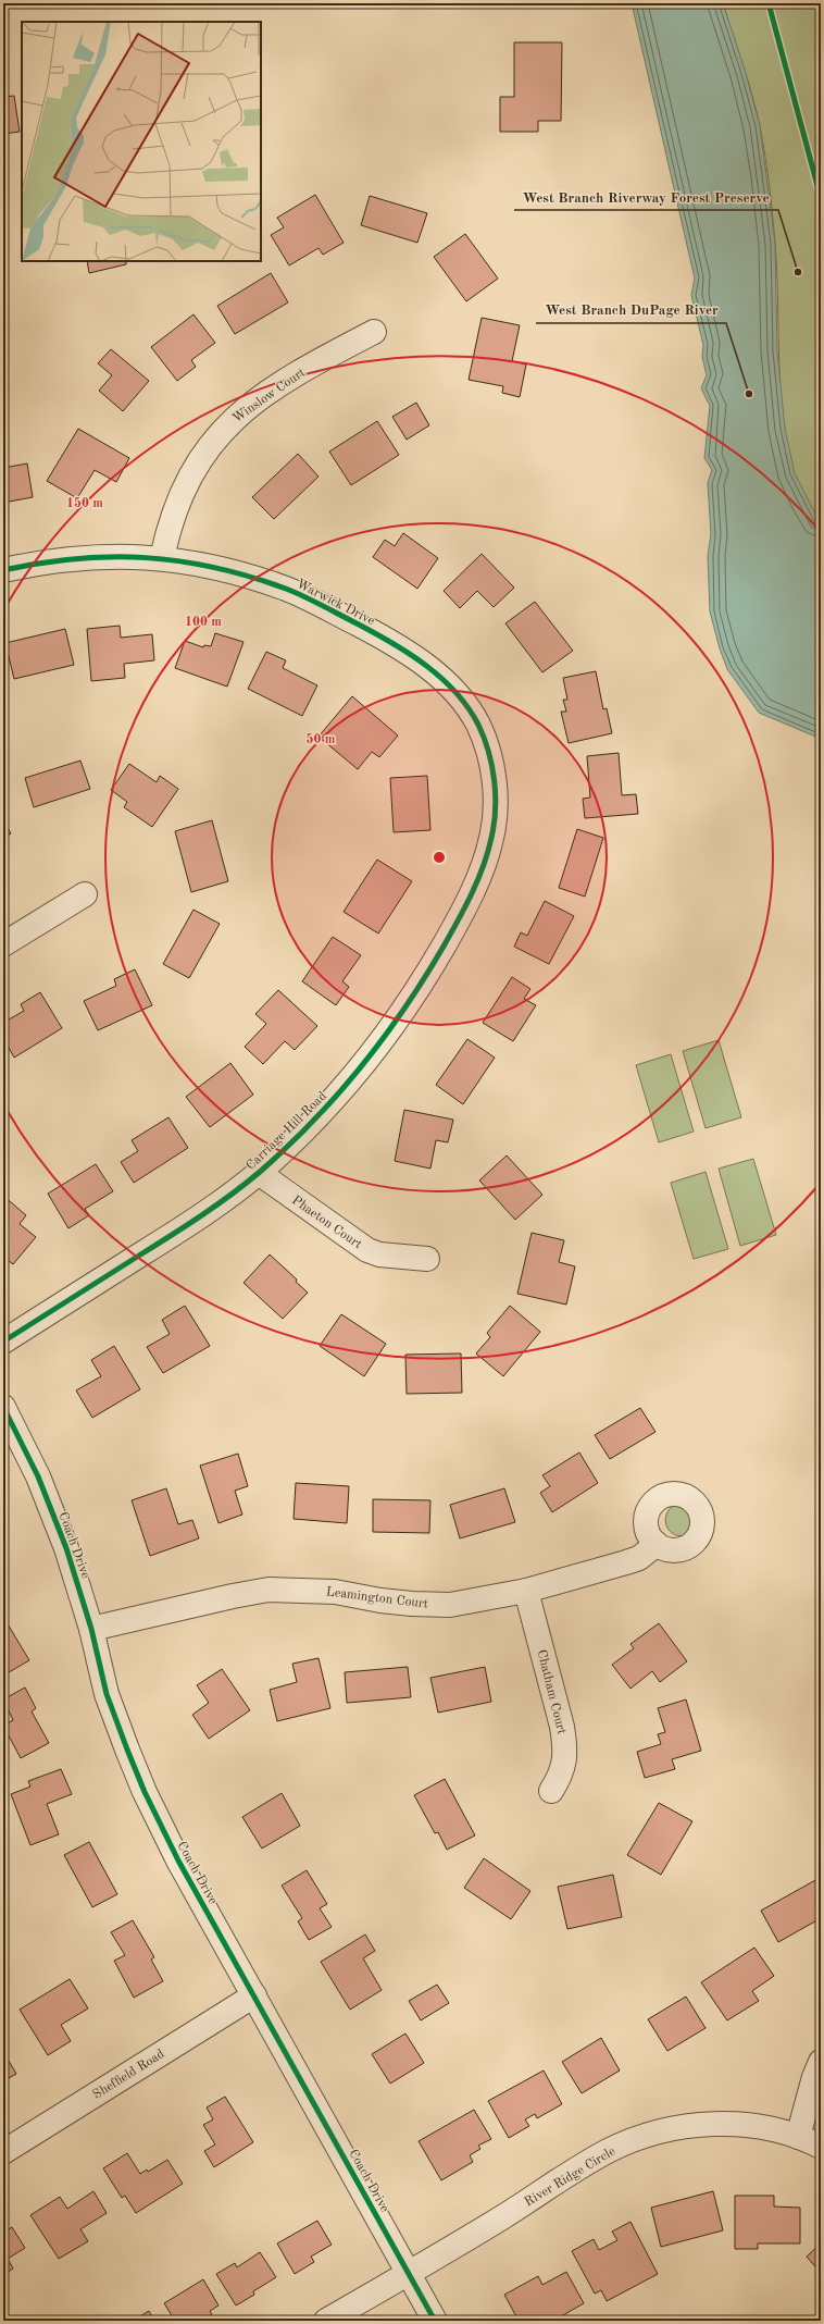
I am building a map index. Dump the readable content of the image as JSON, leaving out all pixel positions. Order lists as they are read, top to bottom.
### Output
{
  "streets": {
    "street": [
      "Winslow Court",
      "Warwick Drive",
      "Carriage Hill Road",
      "Phaeton Court",
      "Coach Drive",
      "Leamington Court",
      "Chatham Court",
      "Sheffield Road",
      "River Ridge Circle"
    ]
  },
  "crossings": [
    ["Winslow Court", "Warwick Drive"],
    ["Warwick Drive", "Carriage Hill Road"],
    ["Carriage Hill Road", "Phaeton Court"],
    ["Coach Drive", "Leamington Court"],
    ["Coach Drive", "Sheffield Road"],
    ["Coach Drive", "River Ridge Circle"],
    ["Leamington Court", "Chatham Court"]
  ],
  "places": ["West Branch Riverway Forest Preserve", "West Branch DuPage River"],
  "rings": ["150 m", "100 m", "50 m"]
}
